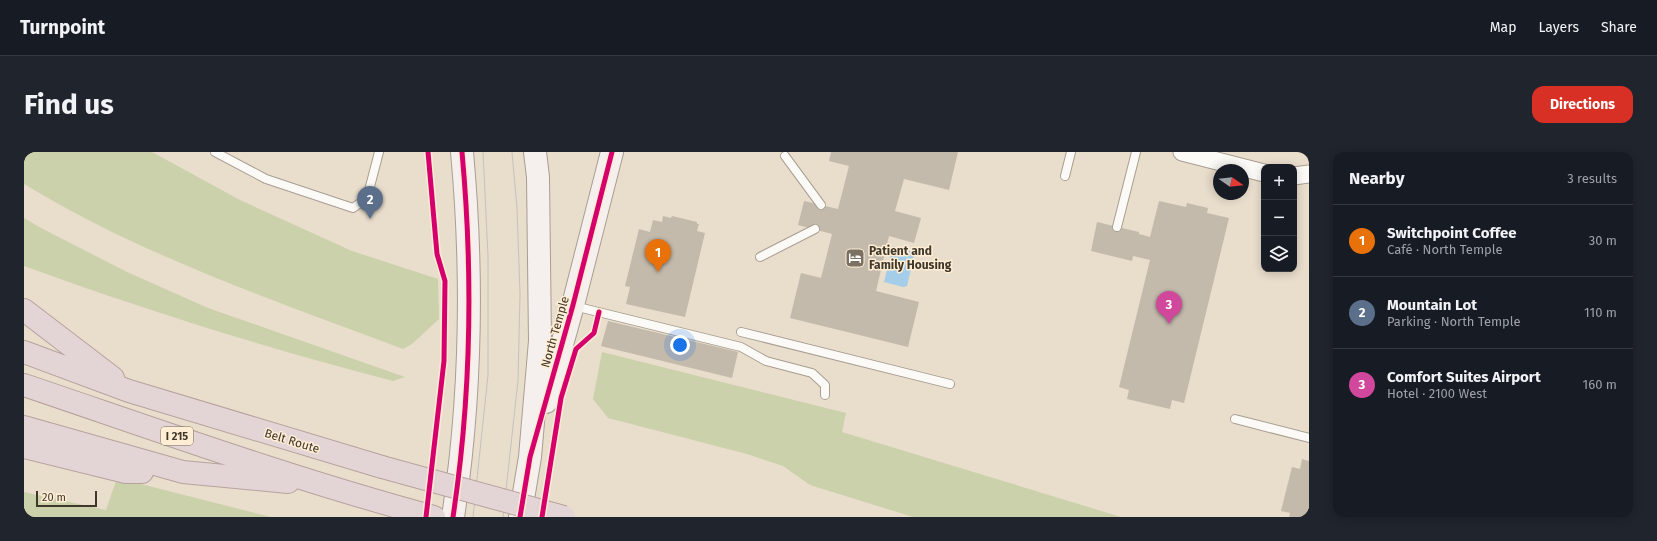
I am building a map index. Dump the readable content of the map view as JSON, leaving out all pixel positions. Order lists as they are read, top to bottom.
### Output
{
  "streets": {
    "highway": ["I 215", "Belt Route"],
    "main road": ["North Temple"]
  },
  "places": {
    "hotel": ["Patient and Family Housing"]
  },
  "scale_bar": "20 m",
  "north": "right",
  "page": {
    "header": "Turnpoint",
    "nav": ["Map", "Layers", "Share"],
    "buttons": "Directions",
    "title": "Find us",
    "heading": ["Nearby", "3 results"],
    "map_buttons": ["+", "−"],
    "pins": ["2", "1", "3"],
    "list": [
      {
        "mark": "1",
        "name": "Switchpoint Coffee",
        "note": "Café · North Temple",
        "value": "30 m"
      },
      {
        "mark": "2",
        "name": "Mountain Lot",
        "note": "Parking · North Temple",
        "value": "110 m"
      },
      {
        "mark": "3",
        "name": "Comfort Suites Airport",
        "note": "Hotel · 2100 West",
        "value": "160 m"
      }
    ],
    "scale": "20 m"
  }
}
